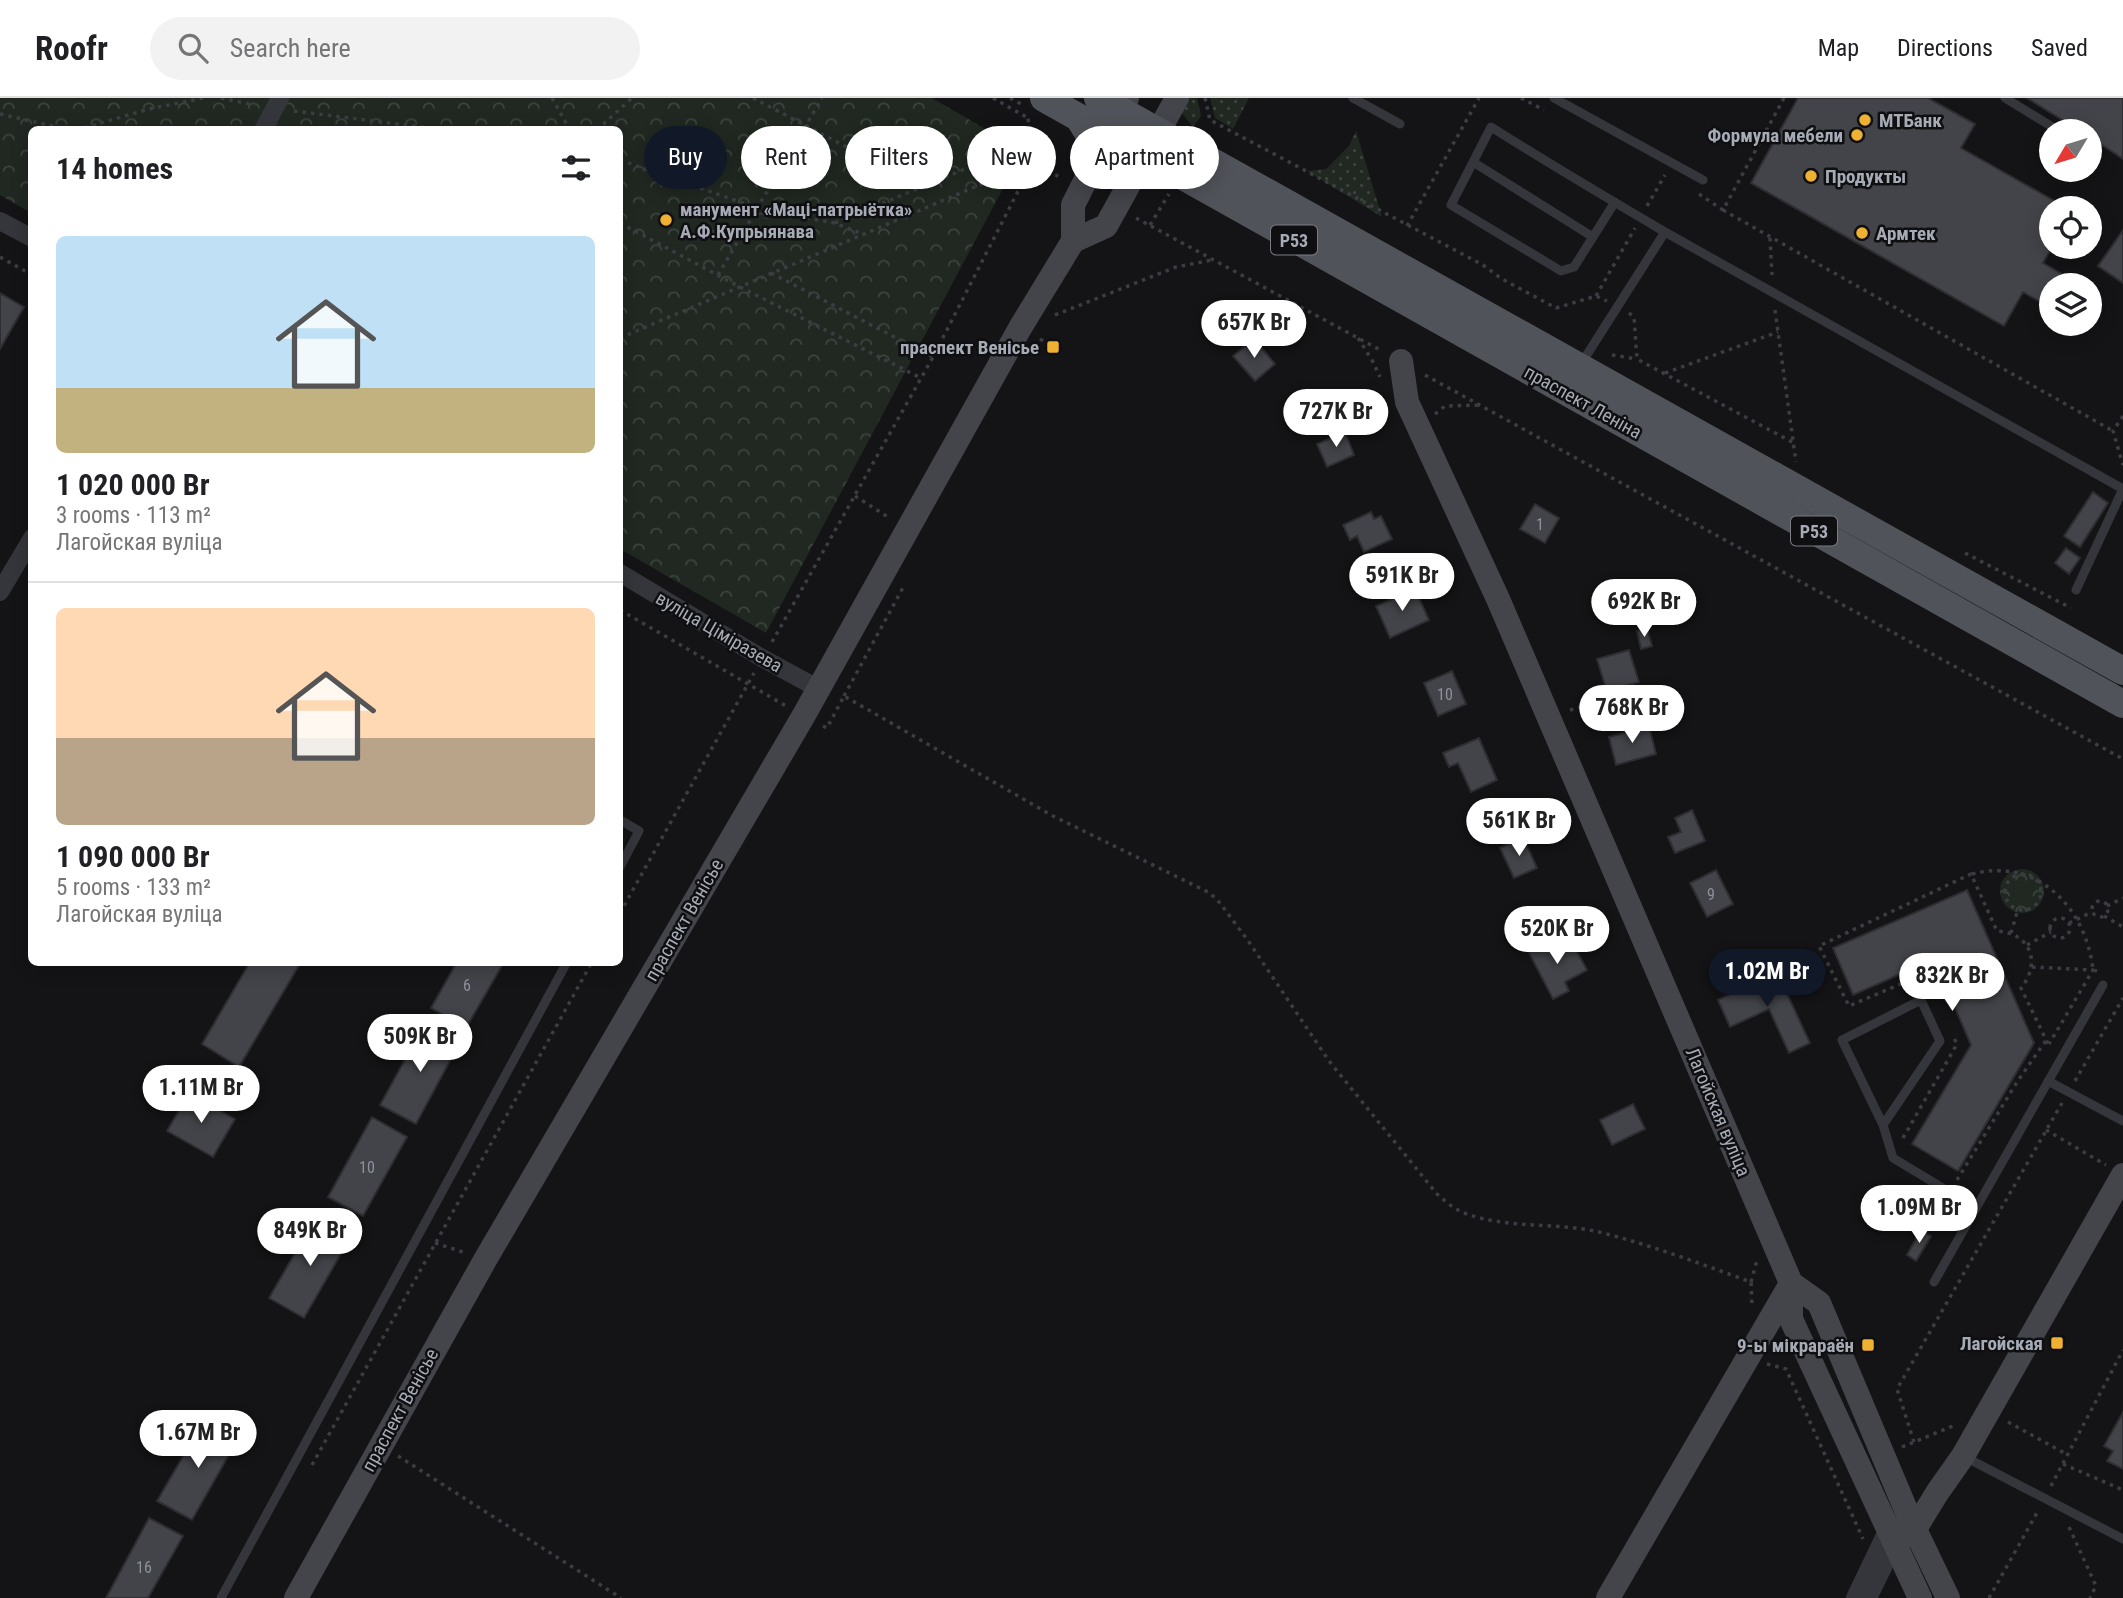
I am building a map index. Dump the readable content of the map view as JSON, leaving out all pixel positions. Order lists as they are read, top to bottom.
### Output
{
  "streets": {
    "main road": ["Р53", "праспект Леніна"],
    "street": ["вуліца Ціміразева", "праспект Венісье", "Лагойская вуліца"]
  },
  "crossings": [
    ["вуліца Ціміразева", "праспект Венісье"]
  ],
  "places": {
    "other": [
      "МТБанк",
      "Формула мебели",
      "Продукты",
      "манумент «Маці-патрыётка» А.Ф.Купрыянава",
      "Армтек"
    ],
    "transit": ["праспект Венісье", "Лагойская", "9-ы мікрараён"]
  },
  "house_numbers": [
    "1",
    "10",
    "9",
    "6",
    "10",
    "16"
  ],
  "north": "bottom left",
  "page": {
    "header": "Roofr",
    "search": "Search here",
    "nav": ["Map", "Directions", "Saved"],
    "chip": [
      "Buy",
      "Rent",
      "Filters",
      "New",
      "Apartment"
    ],
    "heading": "14 homes",
    "list": [
      {
        "name": "1 020 000 Br",
        "note": "3 rooms · 113 m² · Лагойская вуліца"
      },
      {
        "name": "1 090 000 Br",
        "note": "5 rooms · 133 m² · Лагойская вуліца"
      }
    ],
    "price": [
      "657K Br",
      "727K Br",
      "591K Br",
      "692K Br",
      "768K Br",
      "561K Br",
      "520K Br",
      "1.02M Br",
      "832K Br",
      "509K Br",
      "1.11M Br",
      "1.09M Br",
      "849K Br",
      "1.67M Br"
    ]
  }
}
